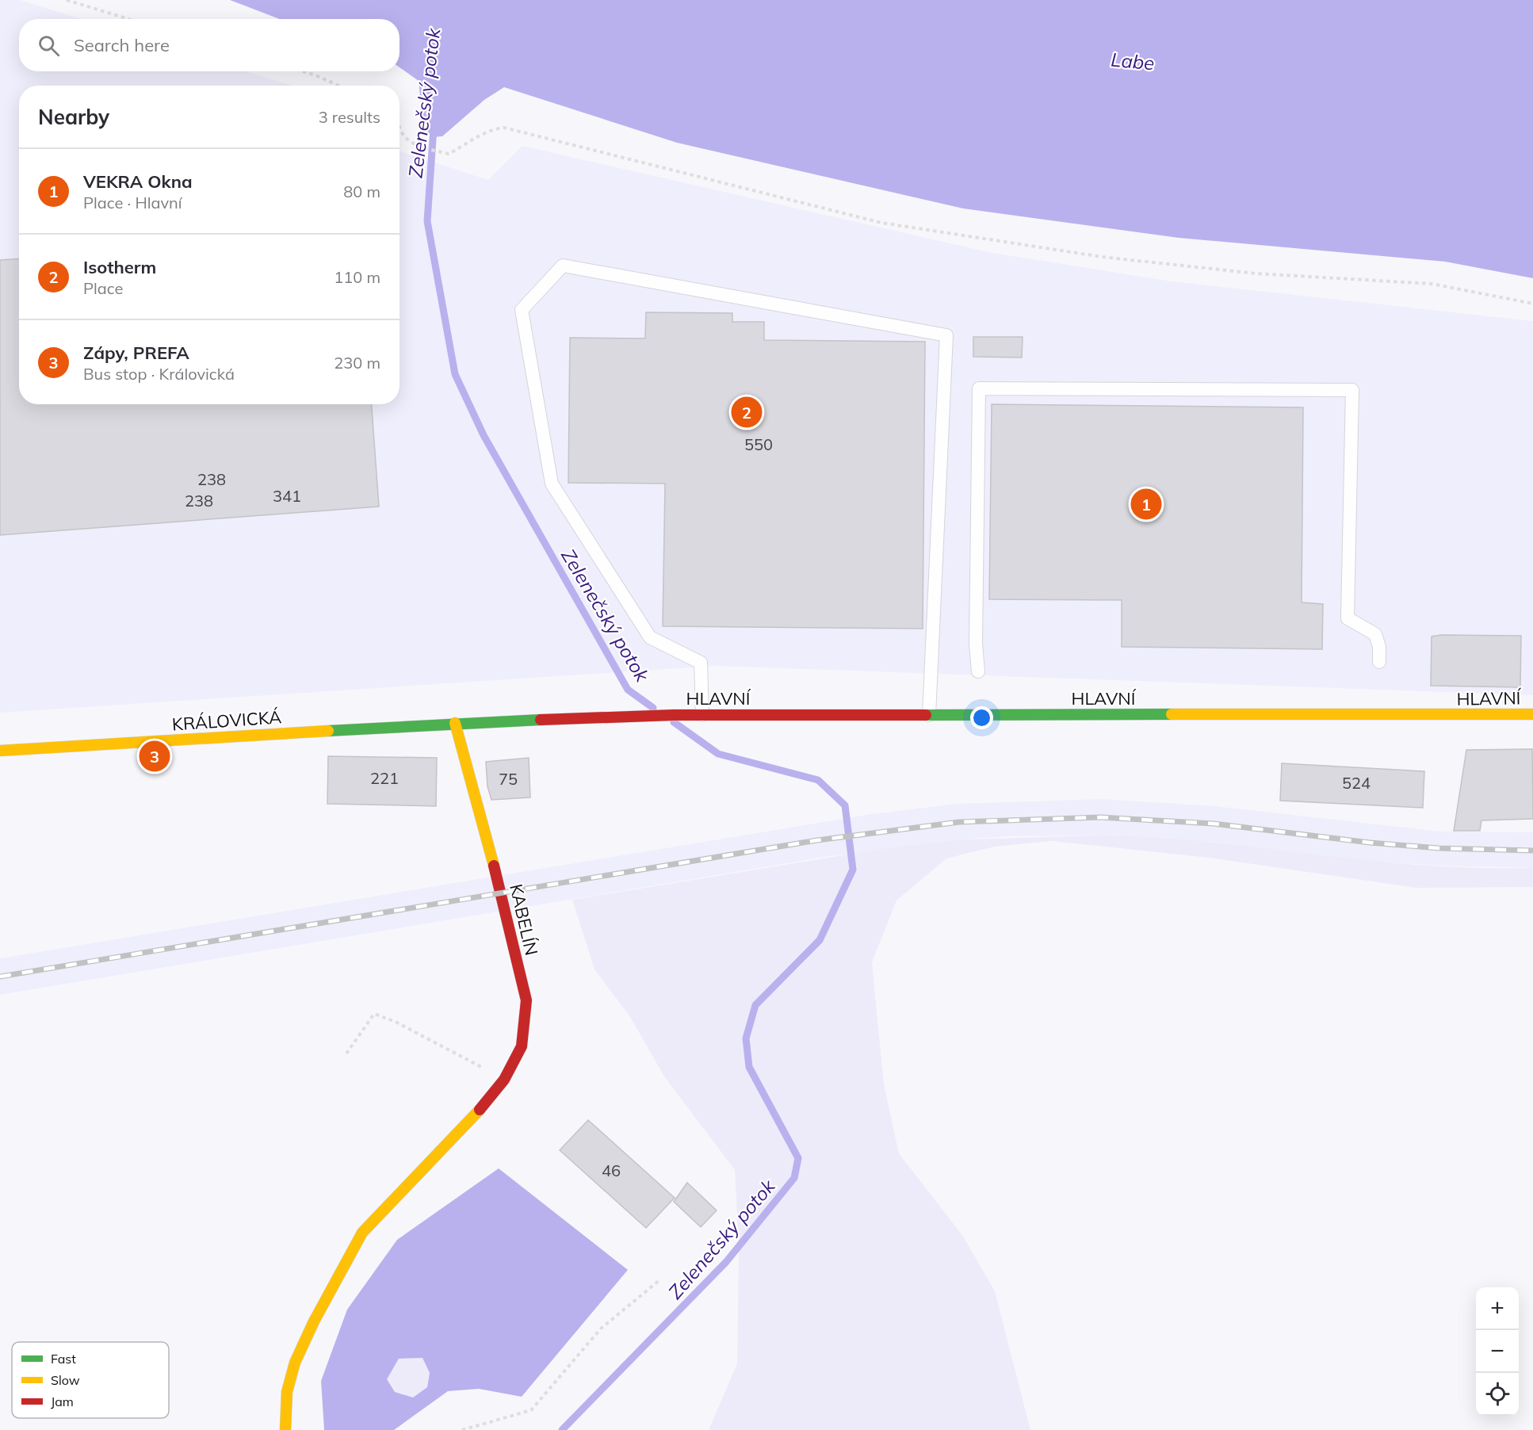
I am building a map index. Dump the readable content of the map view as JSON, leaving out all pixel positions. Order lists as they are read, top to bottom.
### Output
{
  "streets": {
    "main road": ["HLAVNÍ", "KRÁLOVICKÁ", "KABELÍN"]
  },
  "crossings": [
    ["HLAVNÍ", "KRÁLOVICKÁ"],
    ["KRÁLOVICKÁ", "KABELÍN"]
  ],
  "water": ["Labe", "Zelenečský potok"],
  "house_numbers": [
    "550",
    "238",
    "341",
    "238",
    "221",
    "75",
    "524",
    "46"
  ],
  "legend": ["Fast", "Slow", "Jam"],
  "page": {
    "search": "Search here",
    "heading": ["Nearby", "3 results"],
    "list": [
      {
        "mark": "1",
        "name": "VEKRA Okna",
        "note": "Place · Hlavní",
        "value": "80 m"
      },
      {
        "mark": "2",
        "name": "Isotherm",
        "note": "Place",
        "value": "110 m"
      },
      {
        "mark": "3",
        "name": "Zápy, PREFA",
        "note": "Bus stop · Královická",
        "value": "230 m"
      }
    ],
    "pins": ["2", "1", "3"],
    "map_buttons": ["+", "−"]
  }
}
